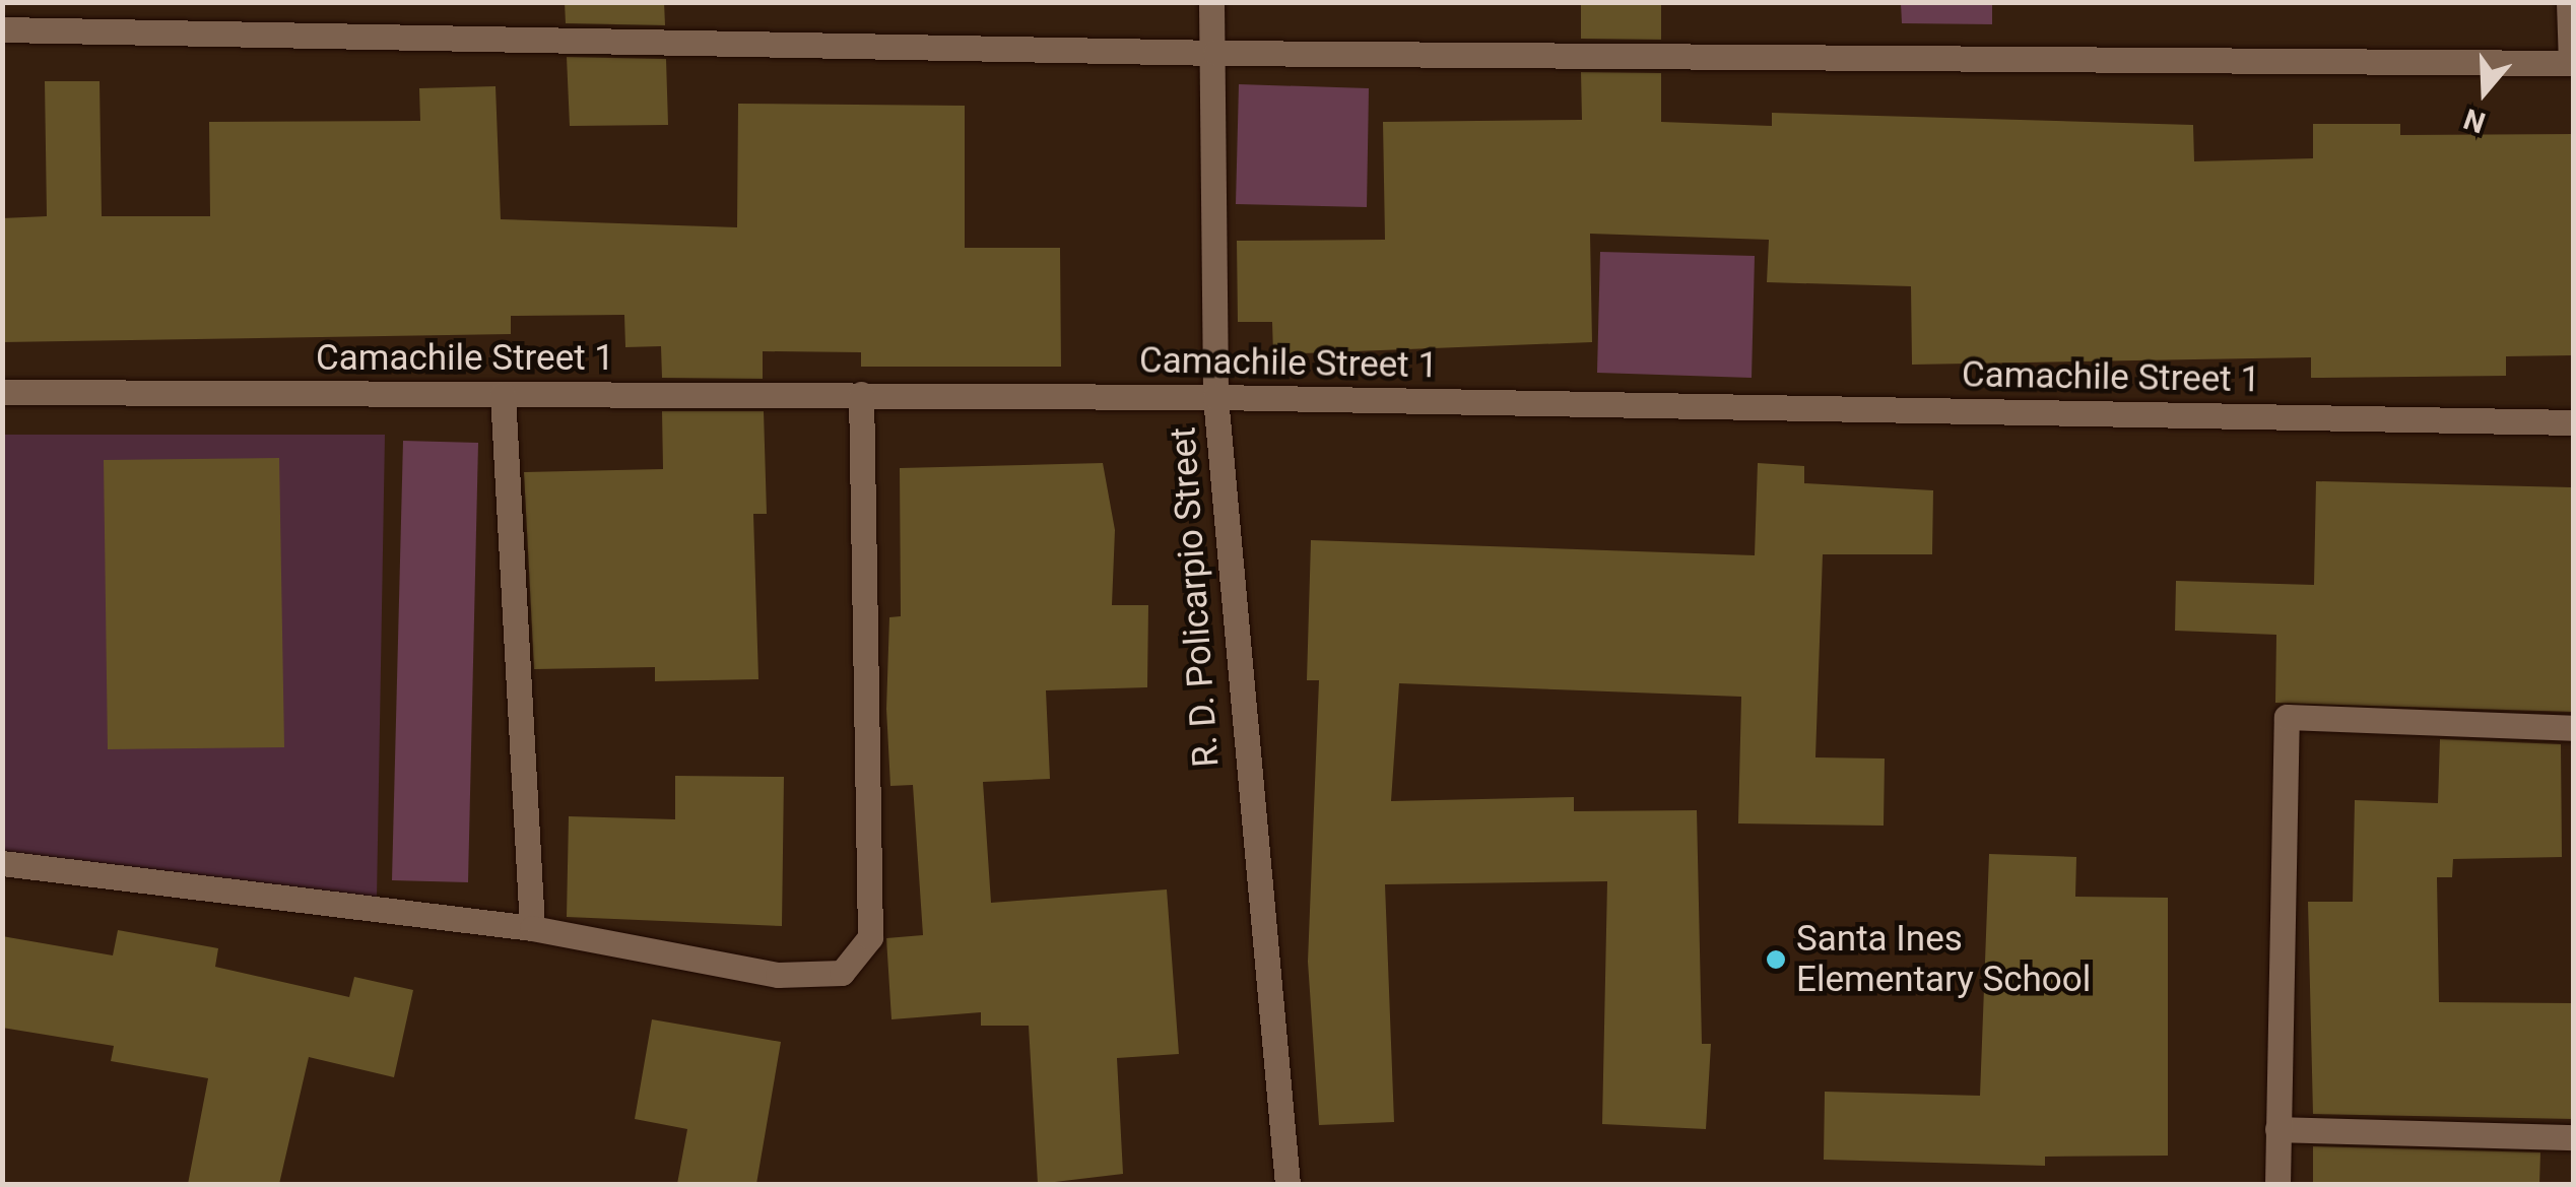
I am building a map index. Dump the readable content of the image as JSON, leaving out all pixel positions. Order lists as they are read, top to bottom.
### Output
{
  "streets": {
    "street": ["Camachile Street 1", "R. D. Policarpio Street"]
  },
  "crossings": [
    ["Camachile Street 1", "R. D. Policarpio Street"]
  ],
  "places": ["Santa Ines Elementary School"],
  "north": "bottom"
}
